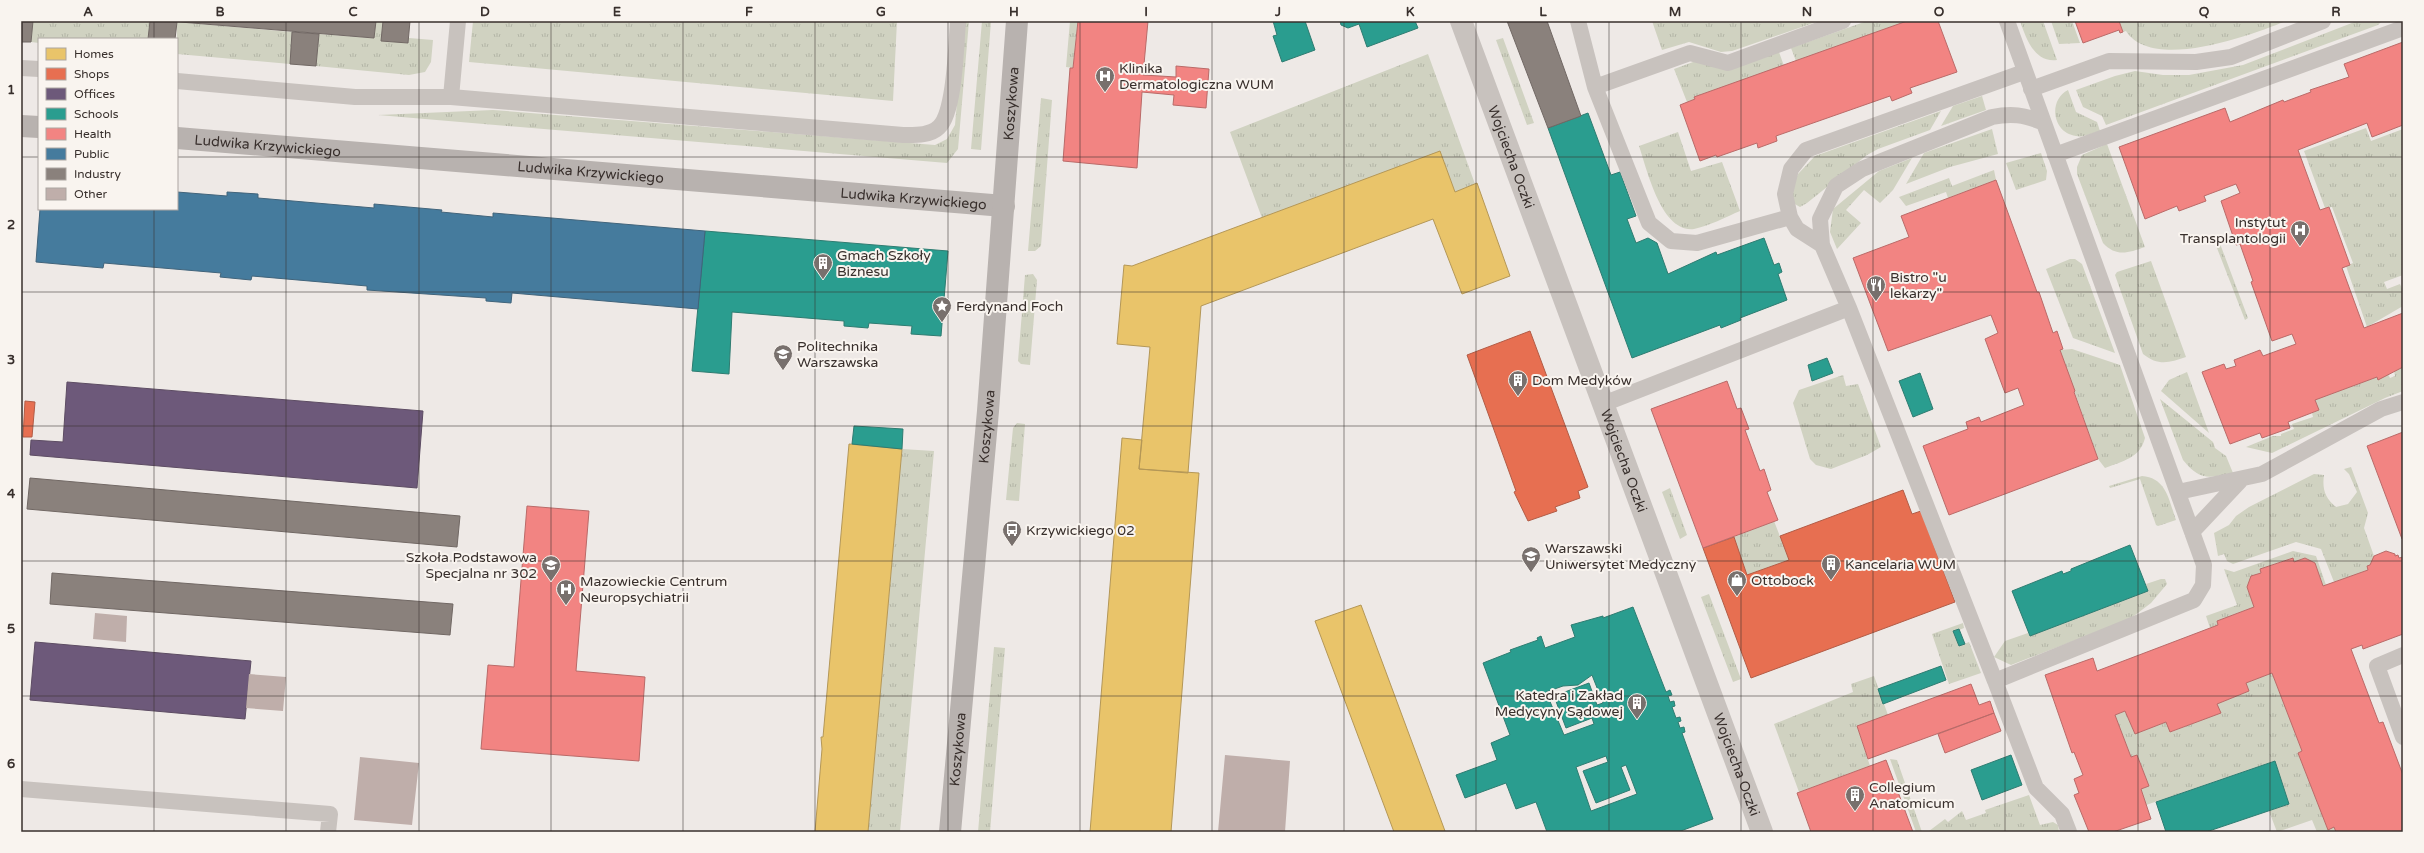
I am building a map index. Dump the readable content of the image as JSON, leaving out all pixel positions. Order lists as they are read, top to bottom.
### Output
{
  "streets": {
    "street": ["Koszykowa", "Ludwika Krzywickiego", "Wojciecha Oczki"]
  },
  "crossings": [
    ["Koszykowa", "Ludwika Krzywickiego"]
  ],
  "places": {
    "hospital": ["Klinika Dermatologiczna WUM", "Instytut Transplantologii", "Mazowieckie Centrum Neuropsychiatrii"],
    "building": [
      "Gmach Szkoły Biznesu",
      "Dom Medyków",
      "Kancelaria WUM",
      "Katedra i Zakład Medycyny Sądowej",
      "Collegium Anatomicum"
    ],
    "restaurant": ["Bistro \"u lekarzy\""],
    "place": ["Ferdynand Foch"],
    "school or university": ["Politechnika Warszawska", "Warszawski Uniwersytet Medyczny", "Szkoła Podstawowa Specjalna nr 302"],
    "bus stop": ["Krzywickiego 02"],
    "shop": ["Ottobock"]
  },
  "legend": [
    "Homes",
    "Shops",
    "Offices",
    "Schools",
    "Health",
    "Public",
    "Industry",
    "Other"
  ],
  "grid": {
    "columns": [
      "A",
      "B",
      "C",
      "D",
      "E",
      "F",
      "G",
      "H",
      "I",
      "J",
      "K",
      "L",
      "M",
      "N",
      "O",
      "P",
      "Q",
      "R"
    ],
    "rows": [
      "1",
      "2",
      "3",
      "4",
      "5",
      "6"
    ]
  }
}
